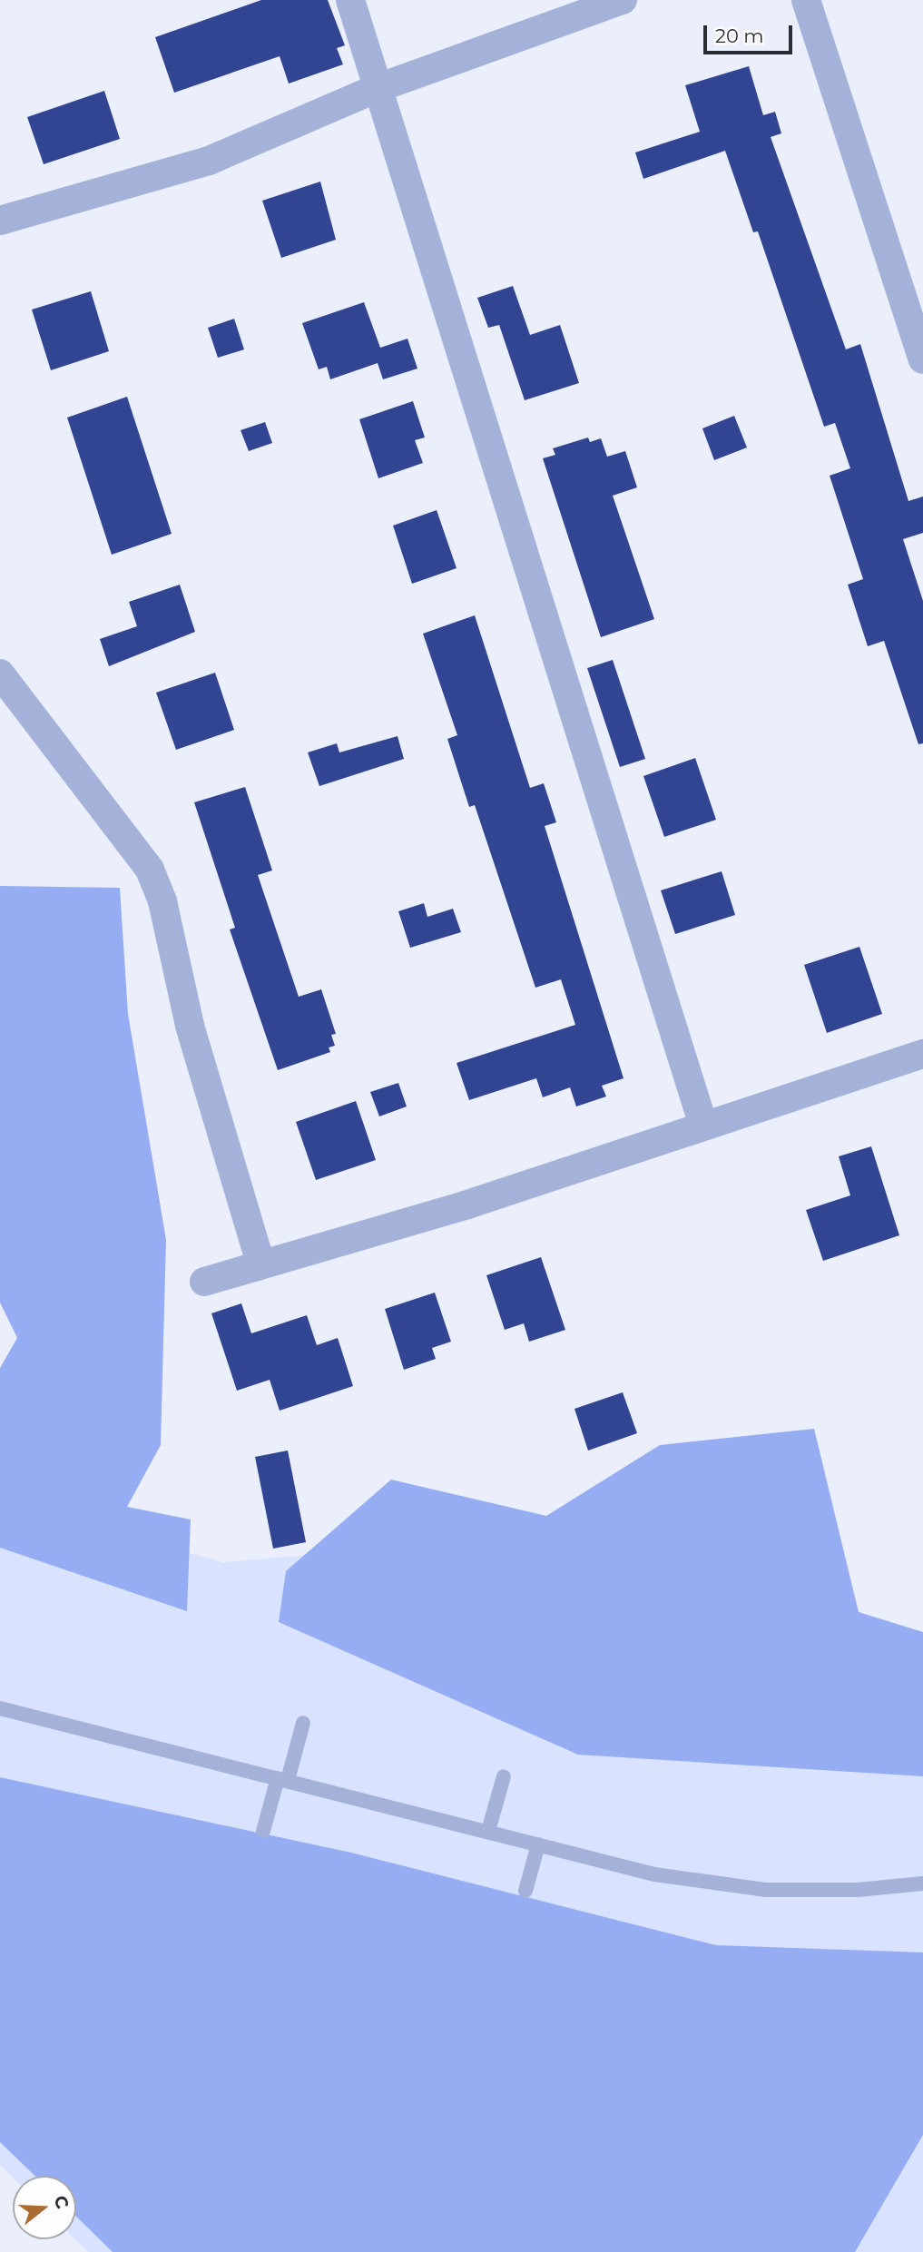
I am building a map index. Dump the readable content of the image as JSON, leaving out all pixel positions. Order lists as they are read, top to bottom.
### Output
{
  "scale_bar": "20 m",
  "north": "right"
}
